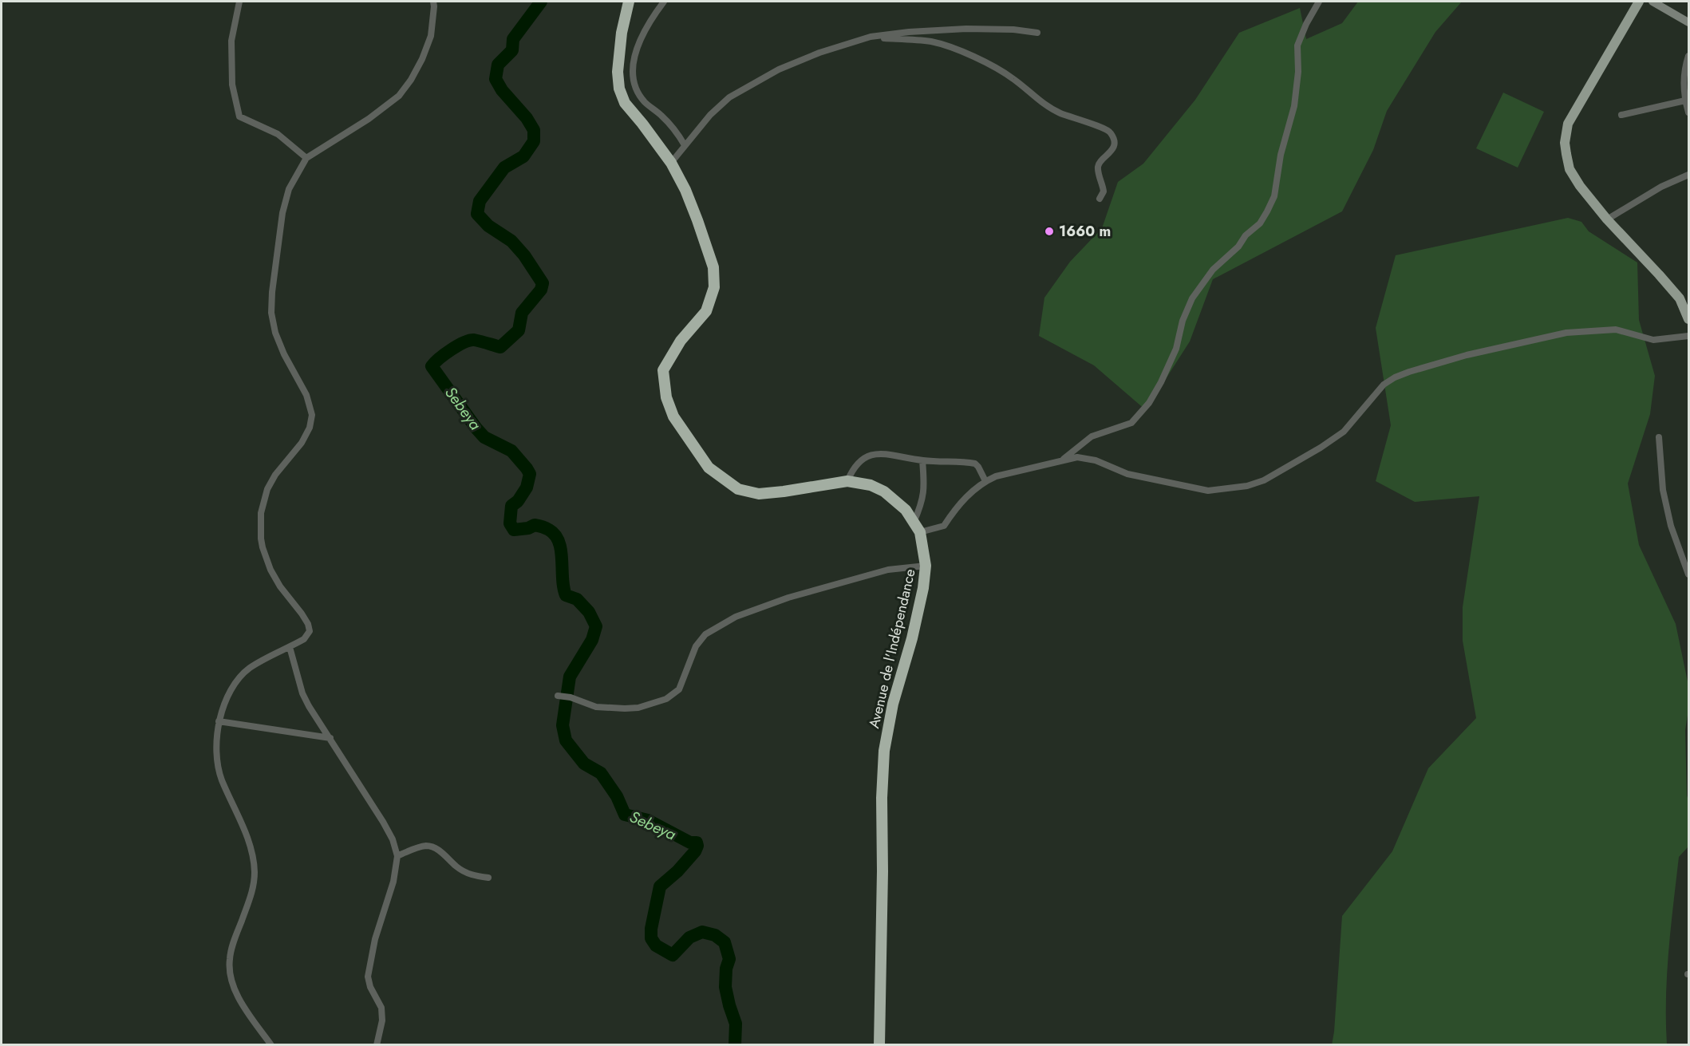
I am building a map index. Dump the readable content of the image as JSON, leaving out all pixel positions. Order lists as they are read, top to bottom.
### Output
{
  "streets": {
    "highway": ["Avenue de l'Indépendance"]
  },
  "water": ["Sebeya"],
  "places": ["1660 m"]
}
